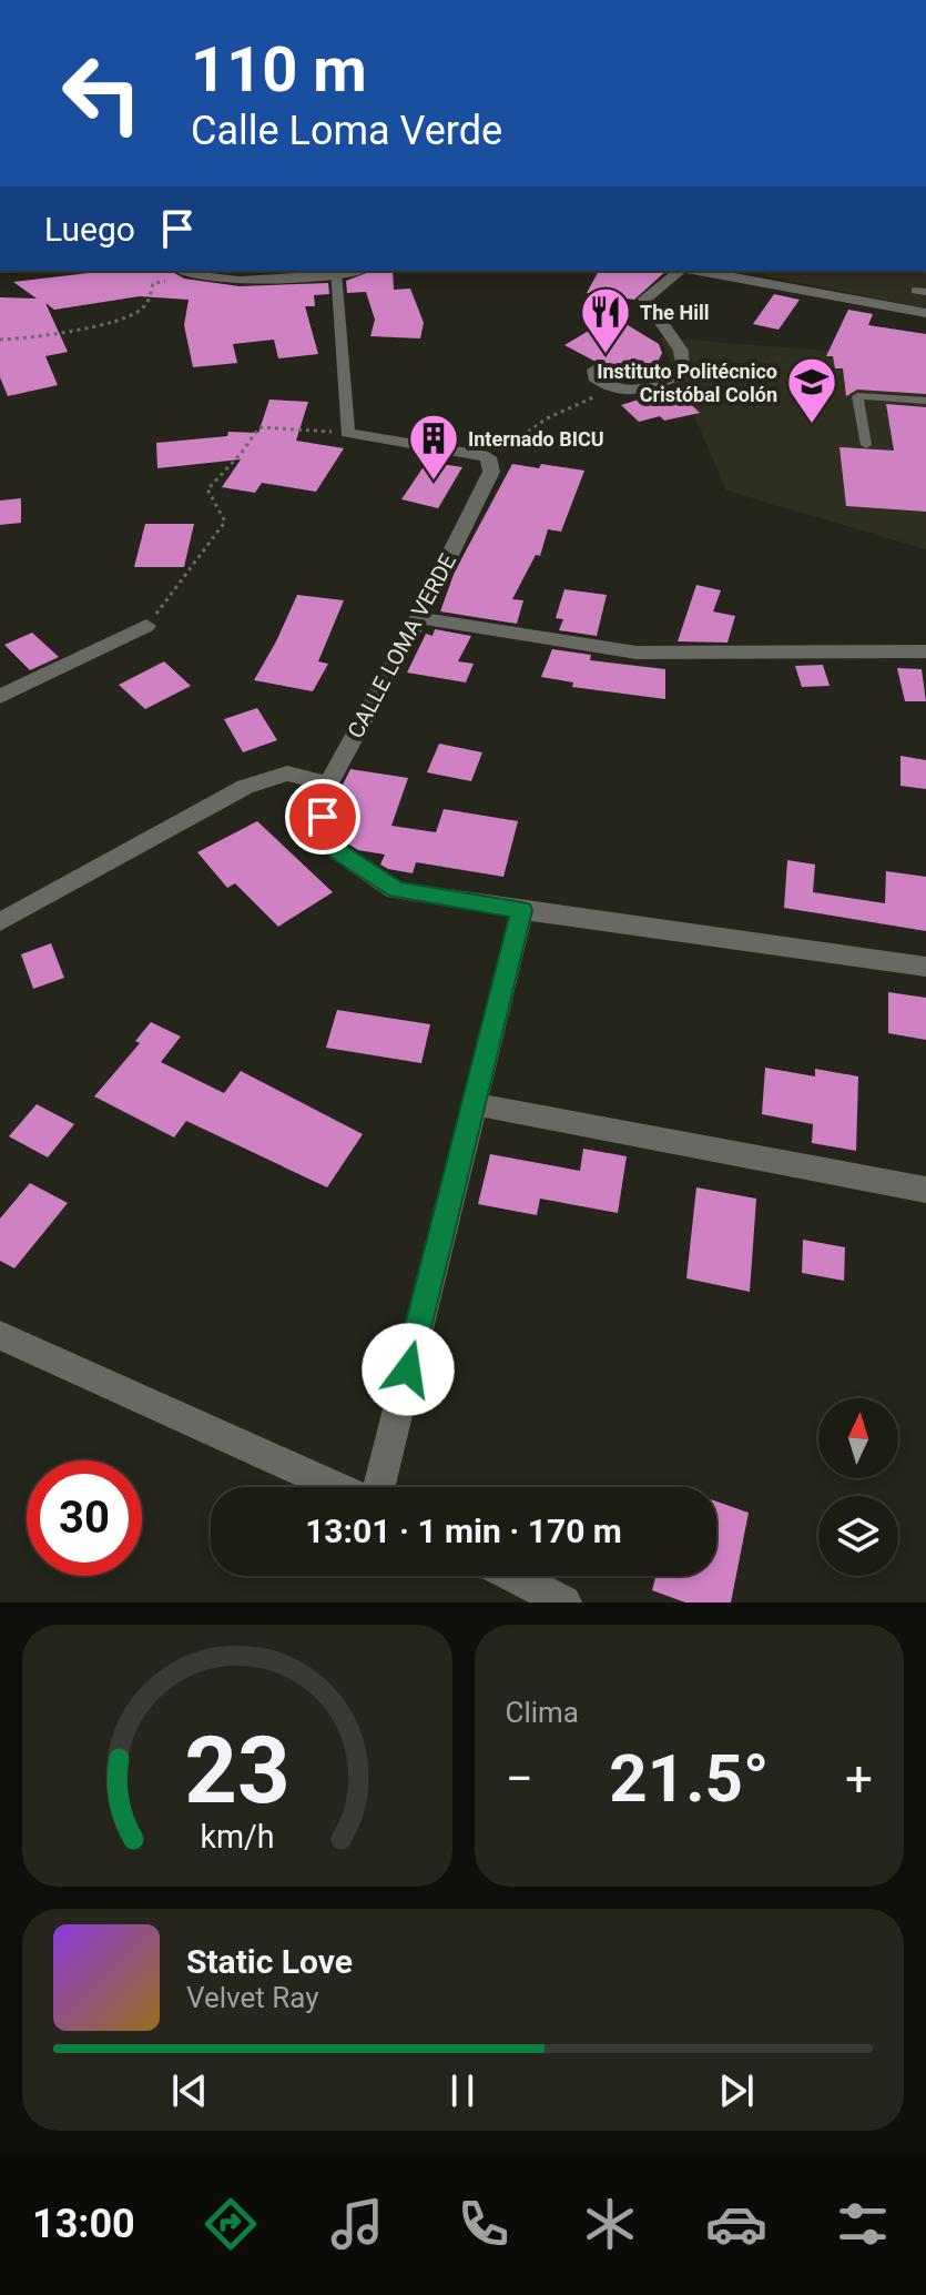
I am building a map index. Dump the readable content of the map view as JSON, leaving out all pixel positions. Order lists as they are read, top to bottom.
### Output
{
  "streets": {
    "street": ["CALLE LOMA VERDE"]
  },
  "places": {
    "restaurant": ["The Hill"],
    "school or university": ["Instituto Politécnico Cristóbal Colón"],
    "building": ["Internado BICU"]
  },
  "north": "top",
  "page": {
    "turn": ["110 m", "Calle Loma Verde"],
    "then": "Luego",
    "limit": "30",
    "trip": "13:01 · 1 min · 170 m",
    "tile": "Clima",
    "heat": ["−", "21.5°", "+"],
    "song": ["Static Love", "Velvet Ray"],
    "tabs": "13:00",
    "gauge": ["23", "km/h"]
  }
}
